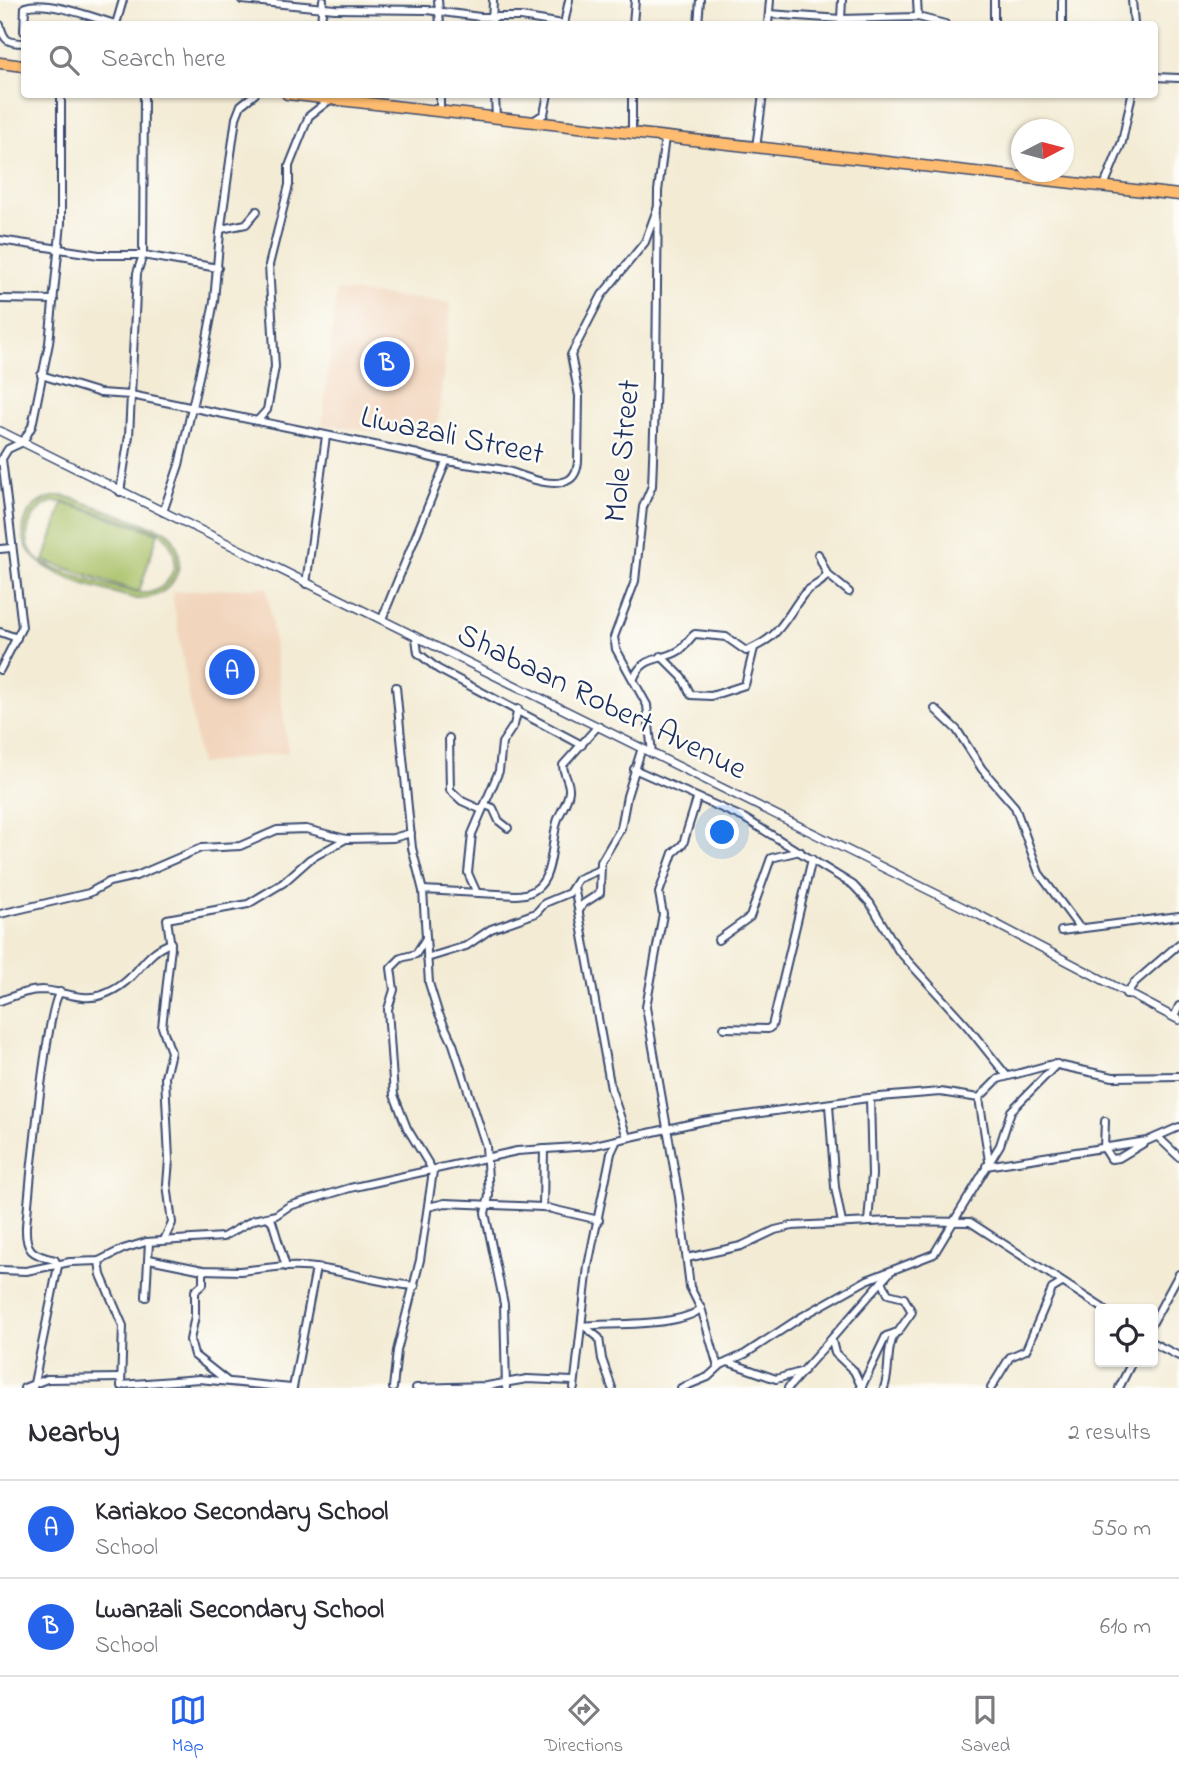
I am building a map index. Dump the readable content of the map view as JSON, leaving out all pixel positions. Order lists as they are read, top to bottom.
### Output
{
  "streets": {
    "street": ["Liwazali Street", "Mole Street", "Shabaan Robert Avenue"]
  },
  "crossings": [
    ["Liwazali Street", "Mole Street"],
    ["Mole Street", "Shabaan Robert Avenue"]
  ],
  "north": "right",
  "page": {
    "search": "Search here",
    "pins": ["B", "A"],
    "heading": ["Nearby", "2 results"],
    "list": [
      {
        "mark": "A",
        "name": "Kariakoo Secondary School",
        "note": "School",
        "value": "550 m"
      },
      {
        "mark": "B",
        "name": "Lwanzali Secondary School",
        "note": "School",
        "value": "610 m"
      }
    ],
    "nav": ["Map", "Directions", "Saved"]
  }
}
